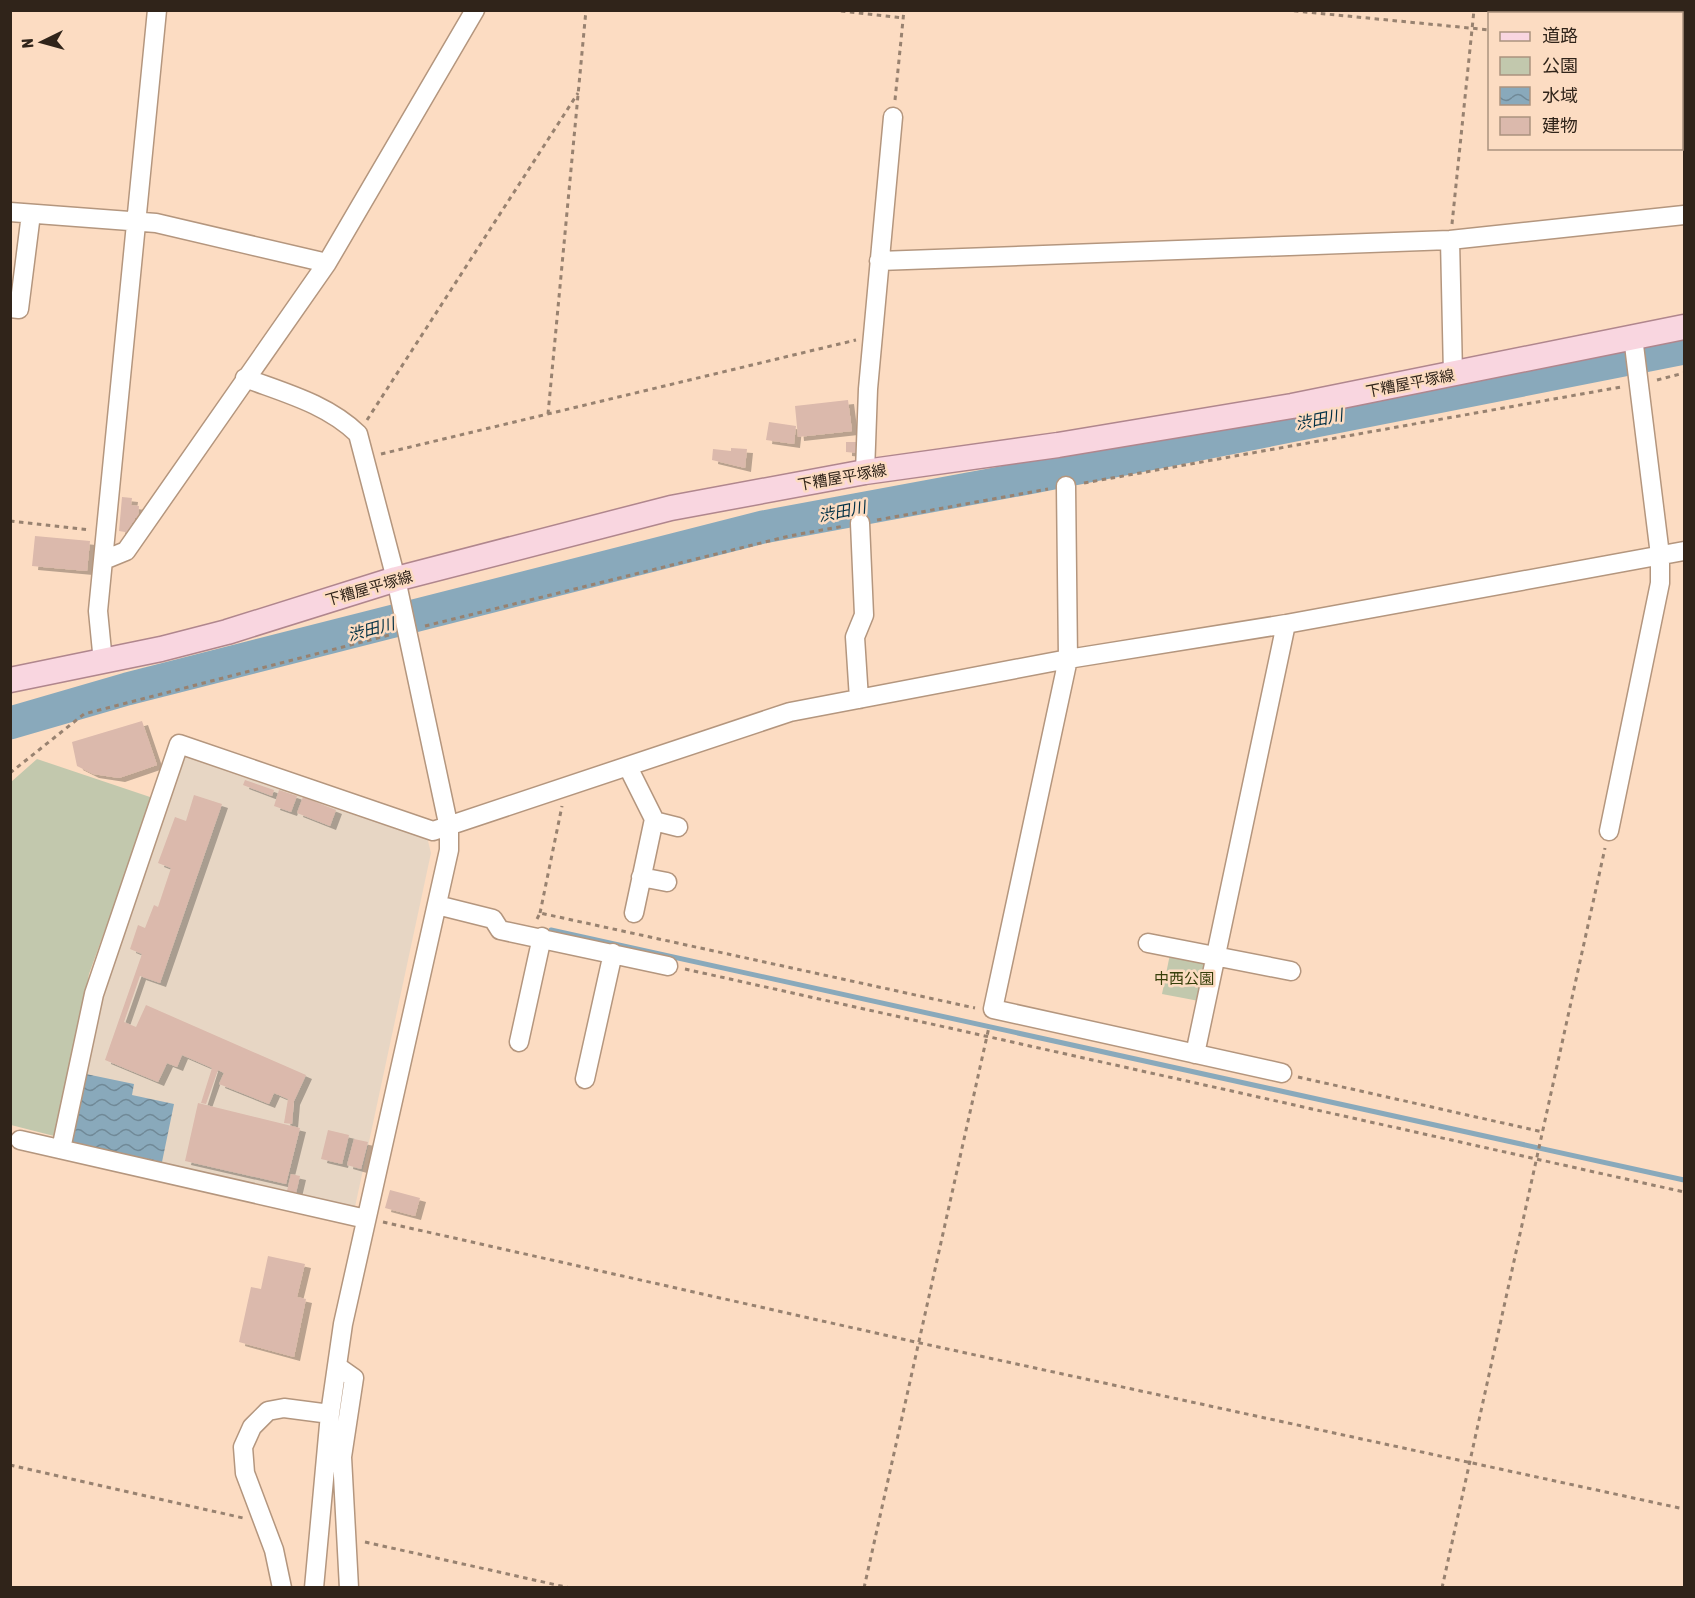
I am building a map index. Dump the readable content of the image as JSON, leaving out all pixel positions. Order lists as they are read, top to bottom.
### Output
{
  "streets": {
    "main road": ["下糟屋平塚線"]
  },
  "water": ["渋田川"],
  "parks": ["中西公園"],
  "legend": [
    "道路",
    "公園",
    "水域",
    "建物"
  ],
  "north": "left"
}
